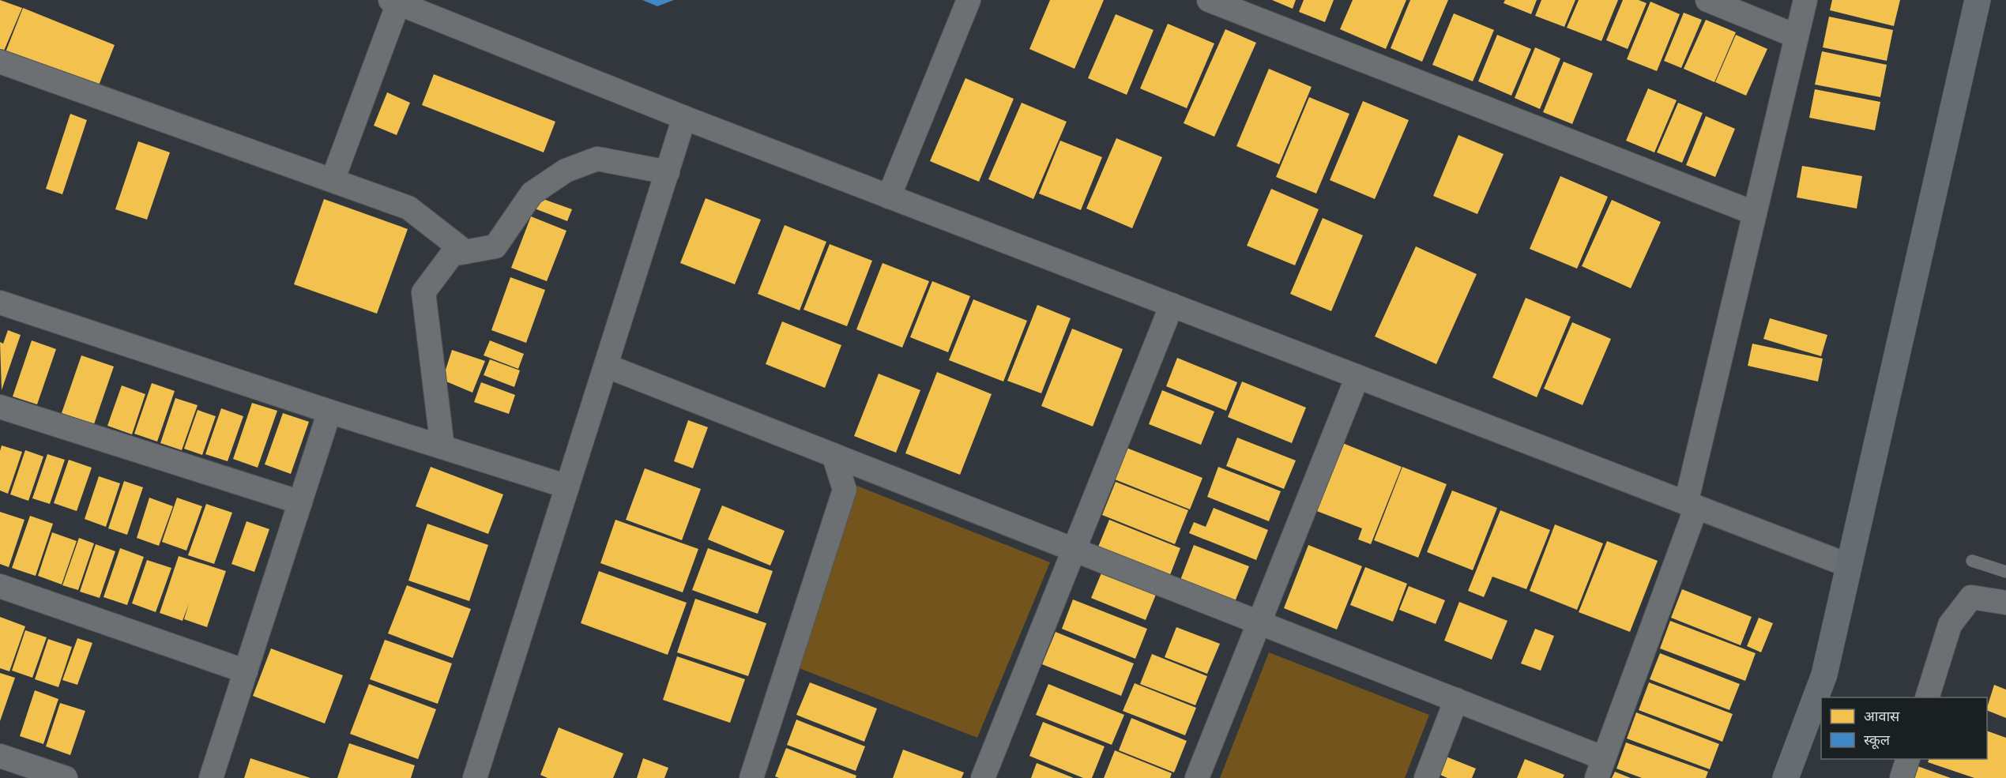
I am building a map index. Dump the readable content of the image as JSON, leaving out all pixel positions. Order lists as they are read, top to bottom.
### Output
{
  "legend": ["आवास", "स्कूल"]
}
